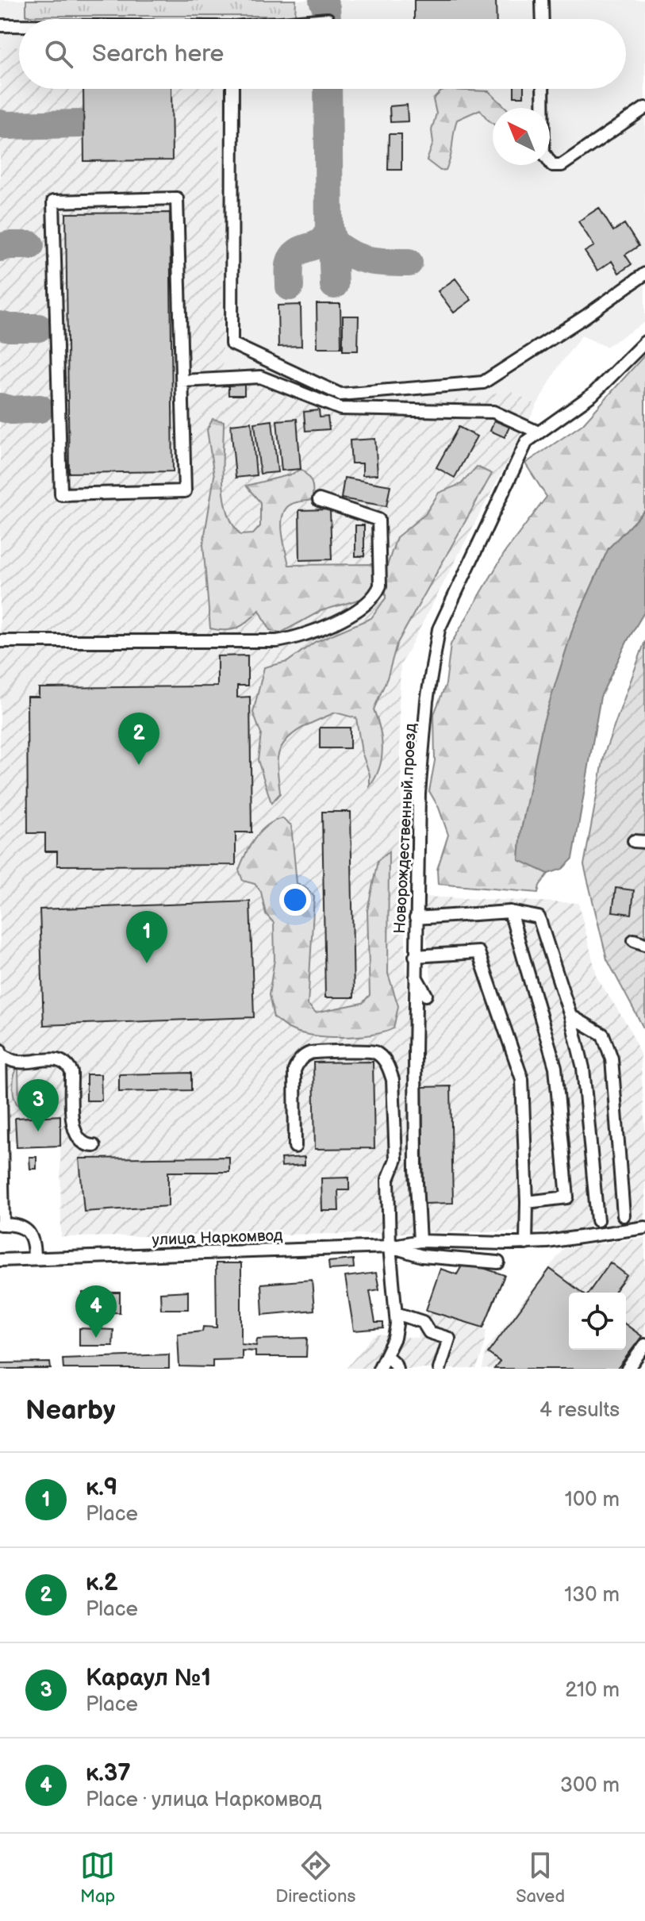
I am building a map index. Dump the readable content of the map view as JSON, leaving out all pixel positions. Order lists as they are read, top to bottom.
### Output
{
  "streets": {
    "street": ["Новорождественный проезд", "улица Наркомвод"]
  },
  "north": "top left",
  "page": {
    "search": "Search here",
    "pins": [
      "2",
      "1",
      "3",
      "4"
    ],
    "heading": ["Nearby", "4 results"],
    "list": [
      {
        "mark": "1",
        "name": "к.9",
        "note": "Place",
        "value": "100 m"
      },
      {
        "mark": "2",
        "name": "к.2",
        "note": "Place",
        "value": "130 m"
      },
      {
        "mark": "3",
        "name": "Караул №1",
        "note": "Place",
        "value": "210 m"
      },
      {
        "mark": "4",
        "name": "к.37",
        "note": "Place · улица Наркомвод",
        "value": "300 m"
      }
    ],
    "nav": ["Map", "Directions", "Saved"]
  }
}
